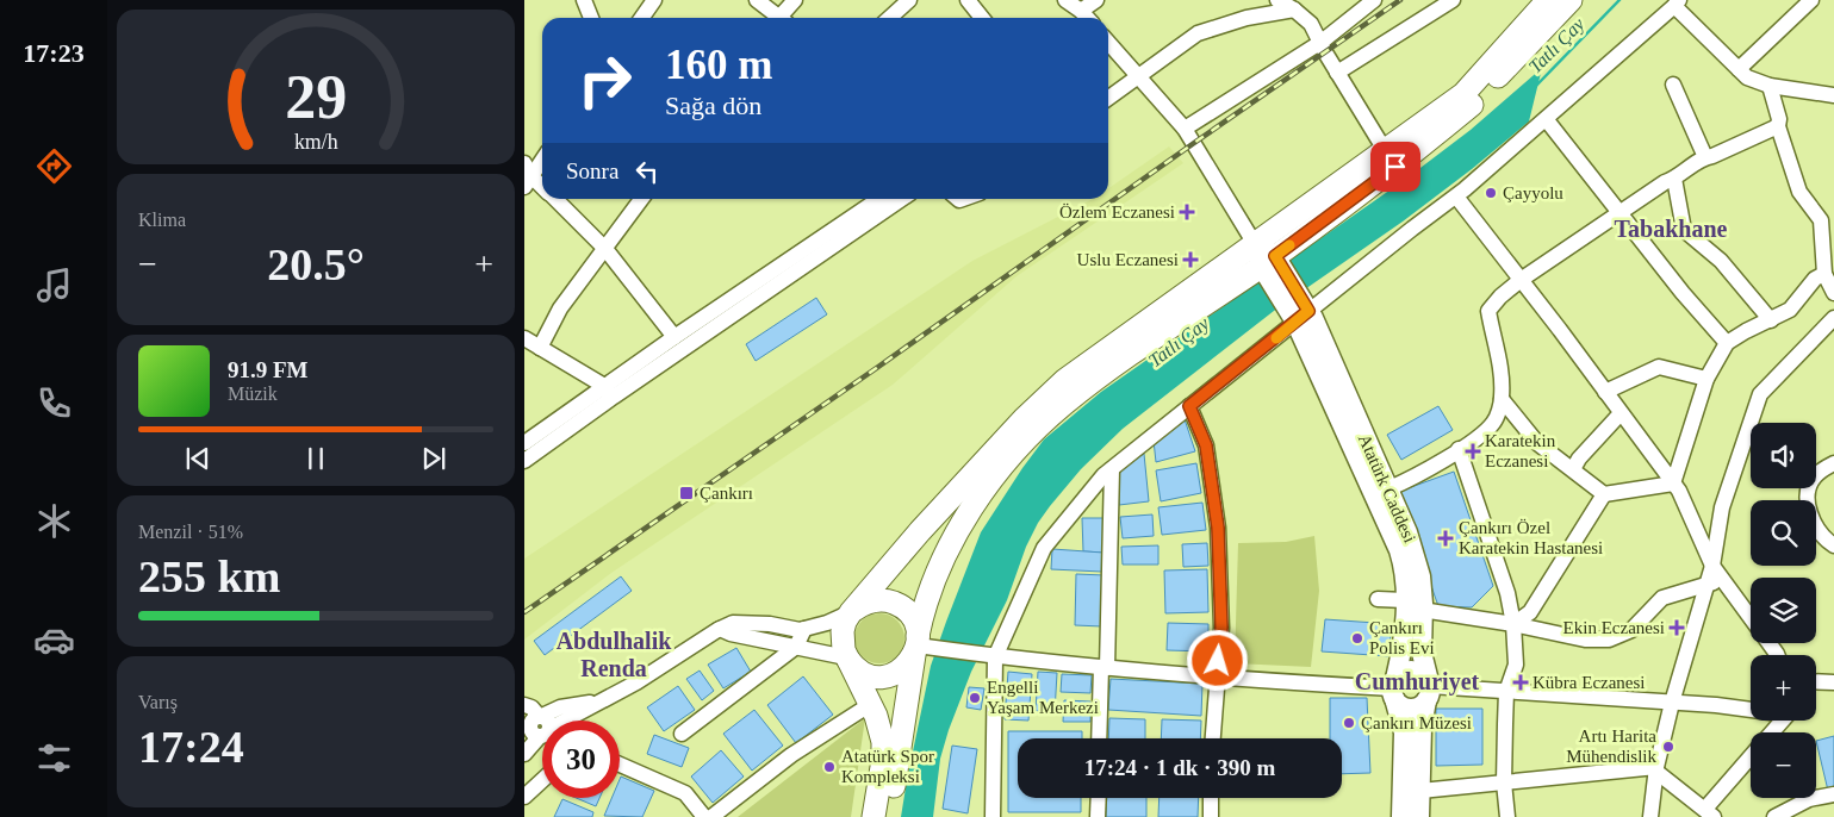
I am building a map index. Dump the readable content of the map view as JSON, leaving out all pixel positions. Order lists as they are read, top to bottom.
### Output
{
  "streets": {
    "main road": ["Atatürk Caddesi"]
  },
  "districts": ["Tabakhane", "Abdulhalik Renda", "Cumhuriyet"],
  "water": ["Tatlı Çay"],
  "places": {
    "other": [
      "Çayyolu",
      "Çankırı Polis Evi",
      "Engelli Yaşam Merkezi",
      "Çankırı Müzesi",
      "Artı Harita Mühendislik",
      "Atatürk Spor Kompleksi"
    ],
    "health": [
      "Özlem Eczanesi",
      "Uslu Eczanesi",
      "Karatekin Eczanesi",
      "Çankırı Özel Karatekin Hastanesi",
      "Ekin Eczanesi",
      "Kübra Eczanesi"
    ],
    "transit": ["Çankırı"]
  },
  "page": {
    "tabs": "17:23",
    "turn": ["160 m", "Sağa dön"],
    "then": "Sonra",
    "tile": [
      "Klima",
      ["Menzil · 51%", "255 km"],
      ["Varış", "17:24"]
    ],
    "heat": ["−", "20.5°", "+"],
    "song": ["91.9 FM", "Müzik"],
    "map_buttons": ["+", "−"],
    "limit": "30",
    "trip": "17:24 · 1 dk · 390 m",
    "gauge": ["29", "km/h"]
  }
}
